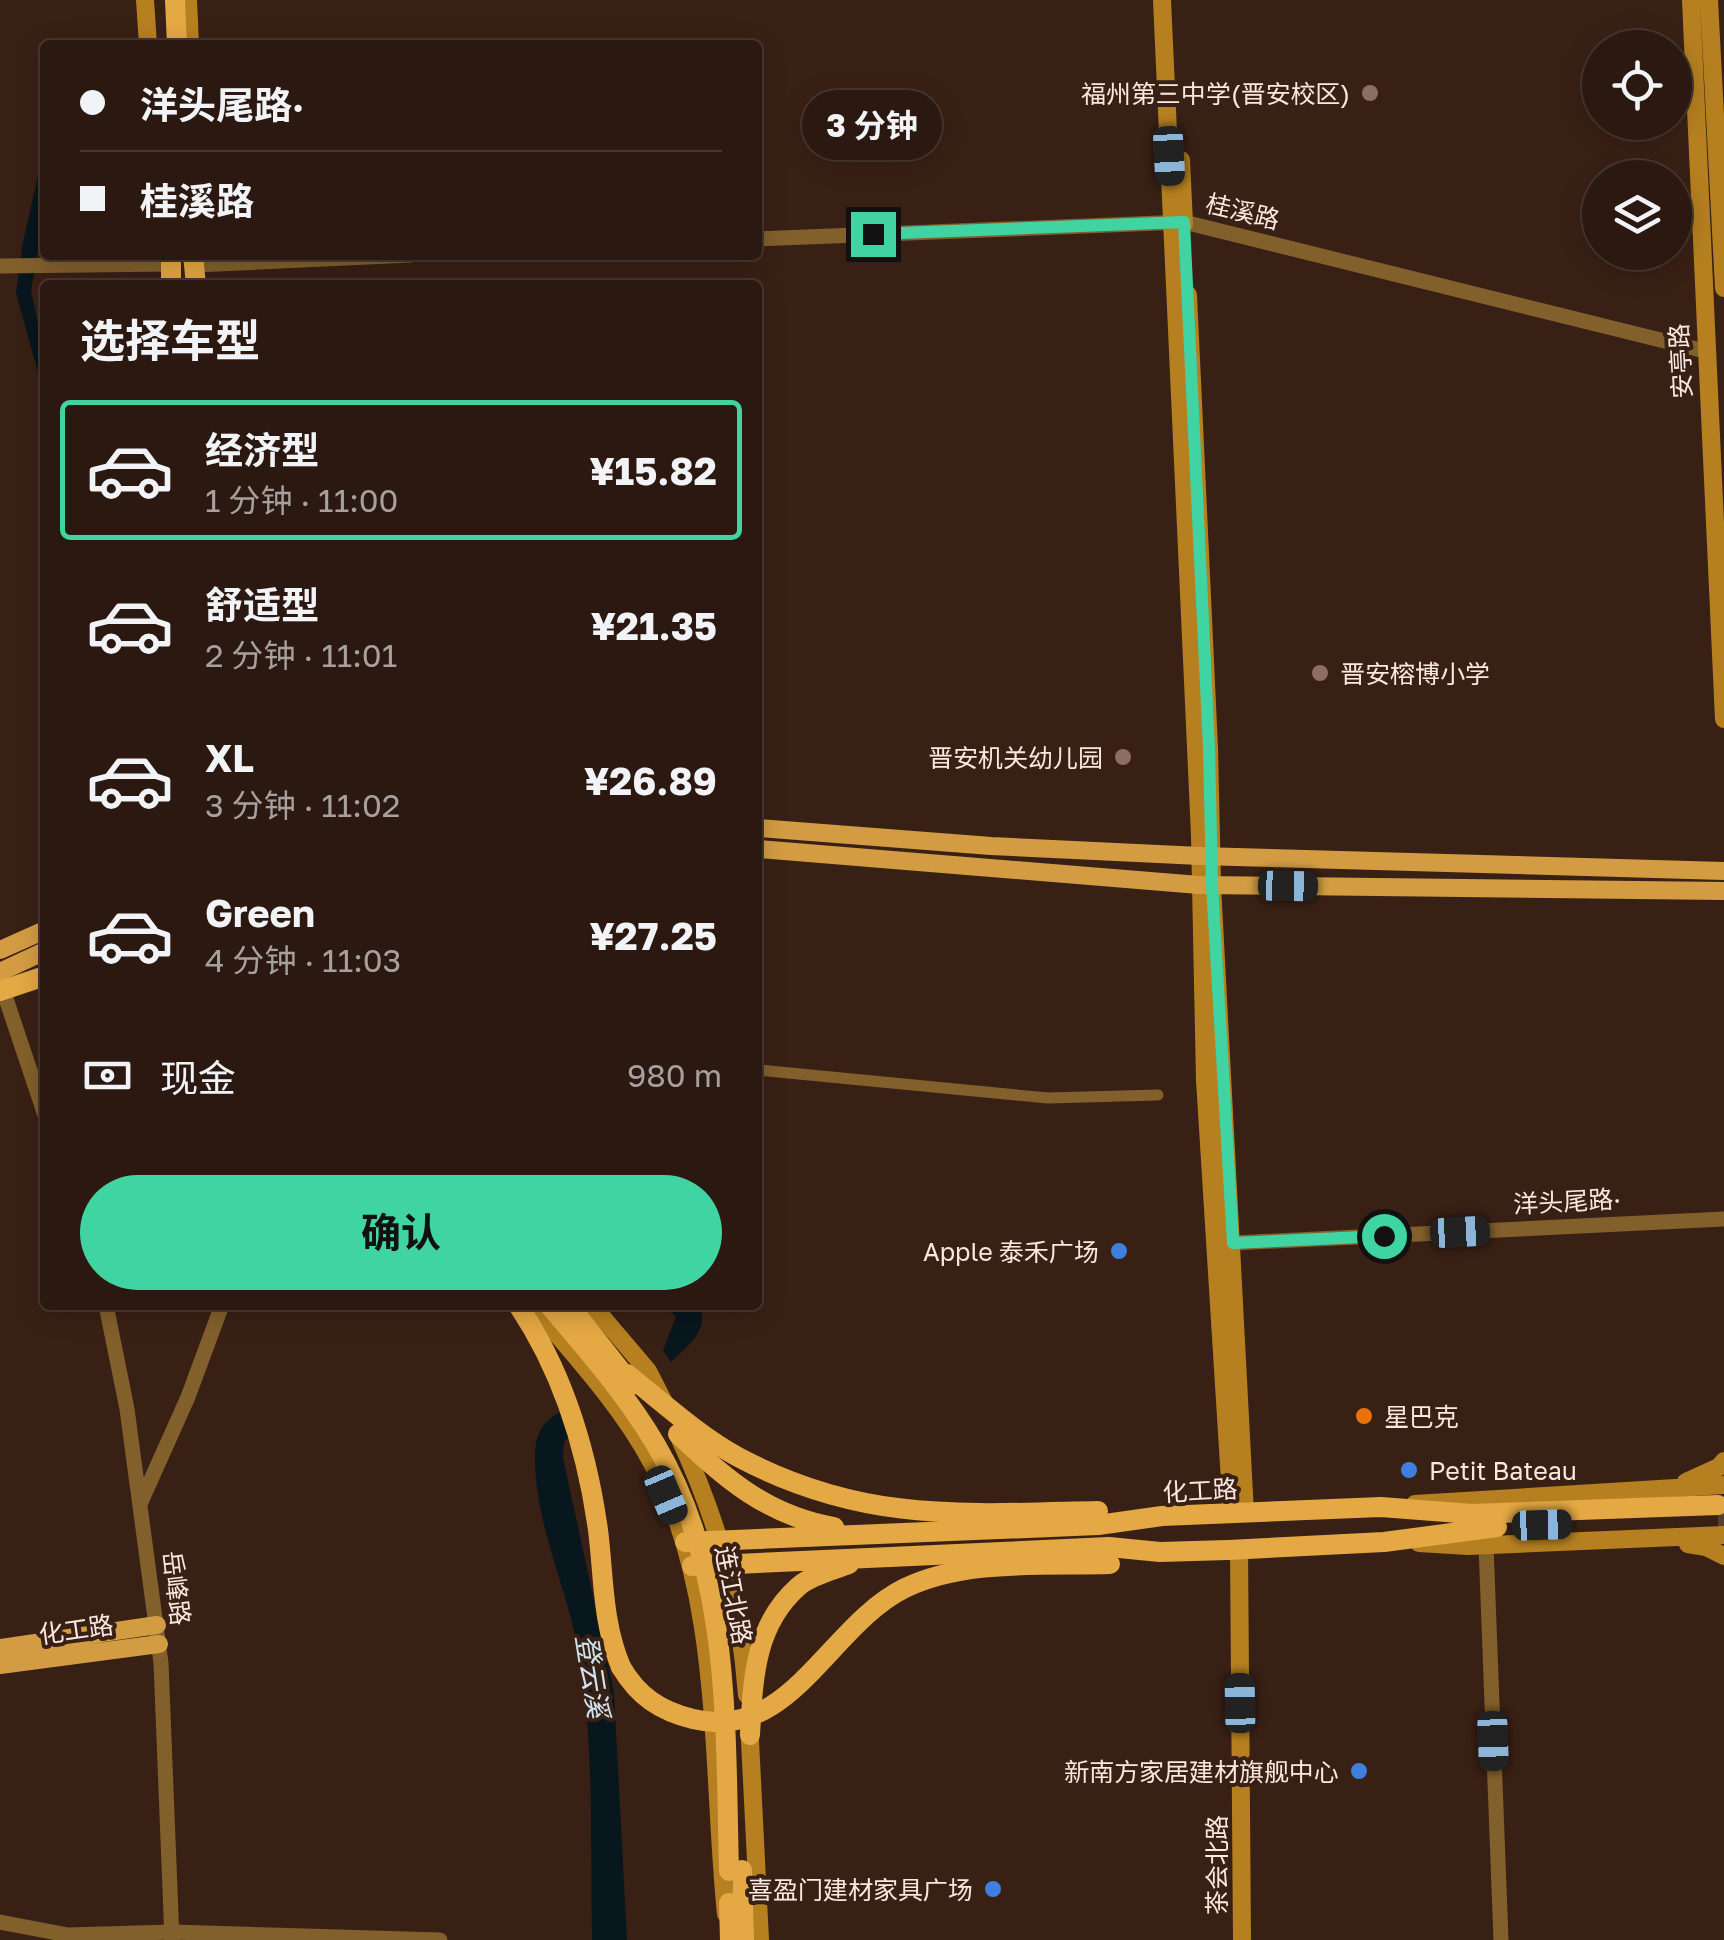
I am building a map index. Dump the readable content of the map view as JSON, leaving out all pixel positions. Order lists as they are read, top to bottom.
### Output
{
  "streets": {
    "highway": ["化工路", "连江北路"],
    "main road": ["安亭路", "茶会北路"],
    "street": ["桂溪路", "洋头尾路·", "岳峰路"]
  },
  "crossings": [
    ["桂溪路", "安亭路"],
    ["化工路", "岳峰路"]
  ],
  "water": ["登云溪"],
  "places": [
    "福州第三中学(晋安校区)",
    "晋安榕博小学",
    "晋安机关幼儿园",
    "Apple 泰禾广场",
    "星巴克",
    "Petit Bateau",
    "新南方家居建材旗舰中心",
    "喜盈门建材家具广场"
  ],
  "page": {
    "banner": ["洋头尾路·", "桂溪路"],
    "bubble": "3 分钟",
    "heading": "选择车型",
    "list": [
      {
        "name": "经济型",
        "note": "1 分钟 · 11:00",
        "value": "¥15.82"
      },
      {
        "name": "舒适型",
        "note": "2 分钟 · 11:01",
        "value": "¥21.35"
      },
      {
        "name": "XL",
        "note": "3 分钟 · 11:02",
        "value": "¥26.89"
      },
      {
        "name": "Green",
        "note": "4 分钟 · 11:03",
        "value": "¥27.25"
      }
    ],
    "pay": ["现金", "980 m"],
    "buttons": "确认"
  }
}
